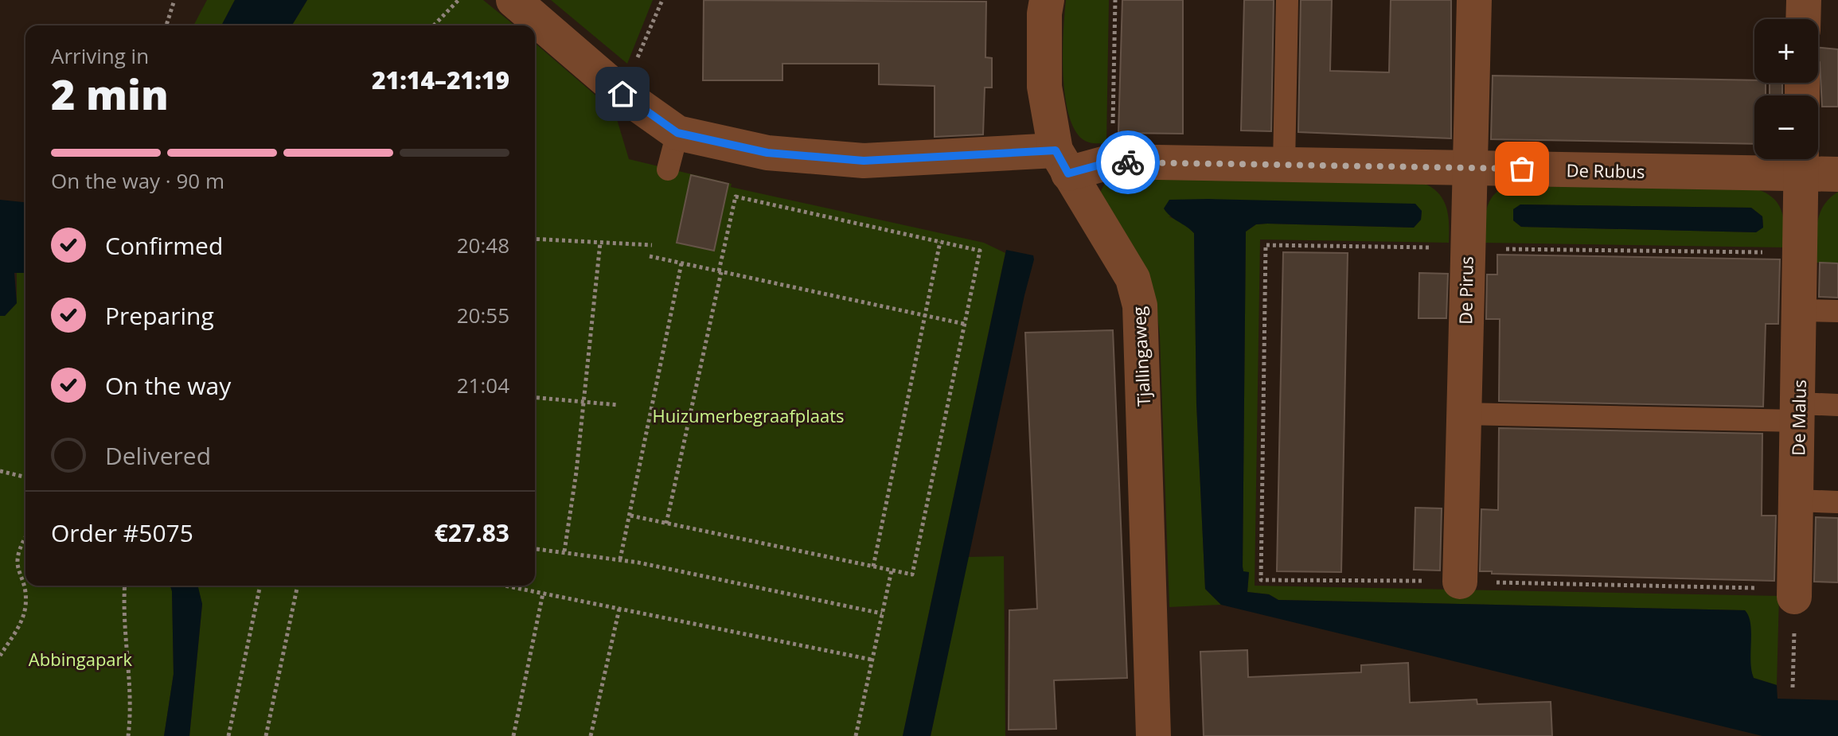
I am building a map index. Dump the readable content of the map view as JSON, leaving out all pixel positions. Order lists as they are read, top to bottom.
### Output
{
  "streets": {
    "street": [
      "De Rubus",
      "De Pirus",
      "Tjallingaweg",
      "De Malus"
    ]
  },
  "crossings": [
    ["De Rubus", "De Pirus"],
    ["De Rubus", "Tjallingaweg"],
    ["De Rubus", "De Malus"]
  ],
  "parks": ["Huizumerbegraafplaats", "Abbingapark"],
  "page": {
    "map_buttons": ["+", "−"],
    "heading": ["2 min", "Arriving in", "21:14–21:19"],
    "panel": ["Order #5075", "€27.83"],
    "bar": "On the way · 90 m",
    "list": [
      ["Confirmed", "20:48"],
      ["Preparing", "20:55"],
      ["On the way", "21:04"],
      "Delivered"
    ]
  }
}
